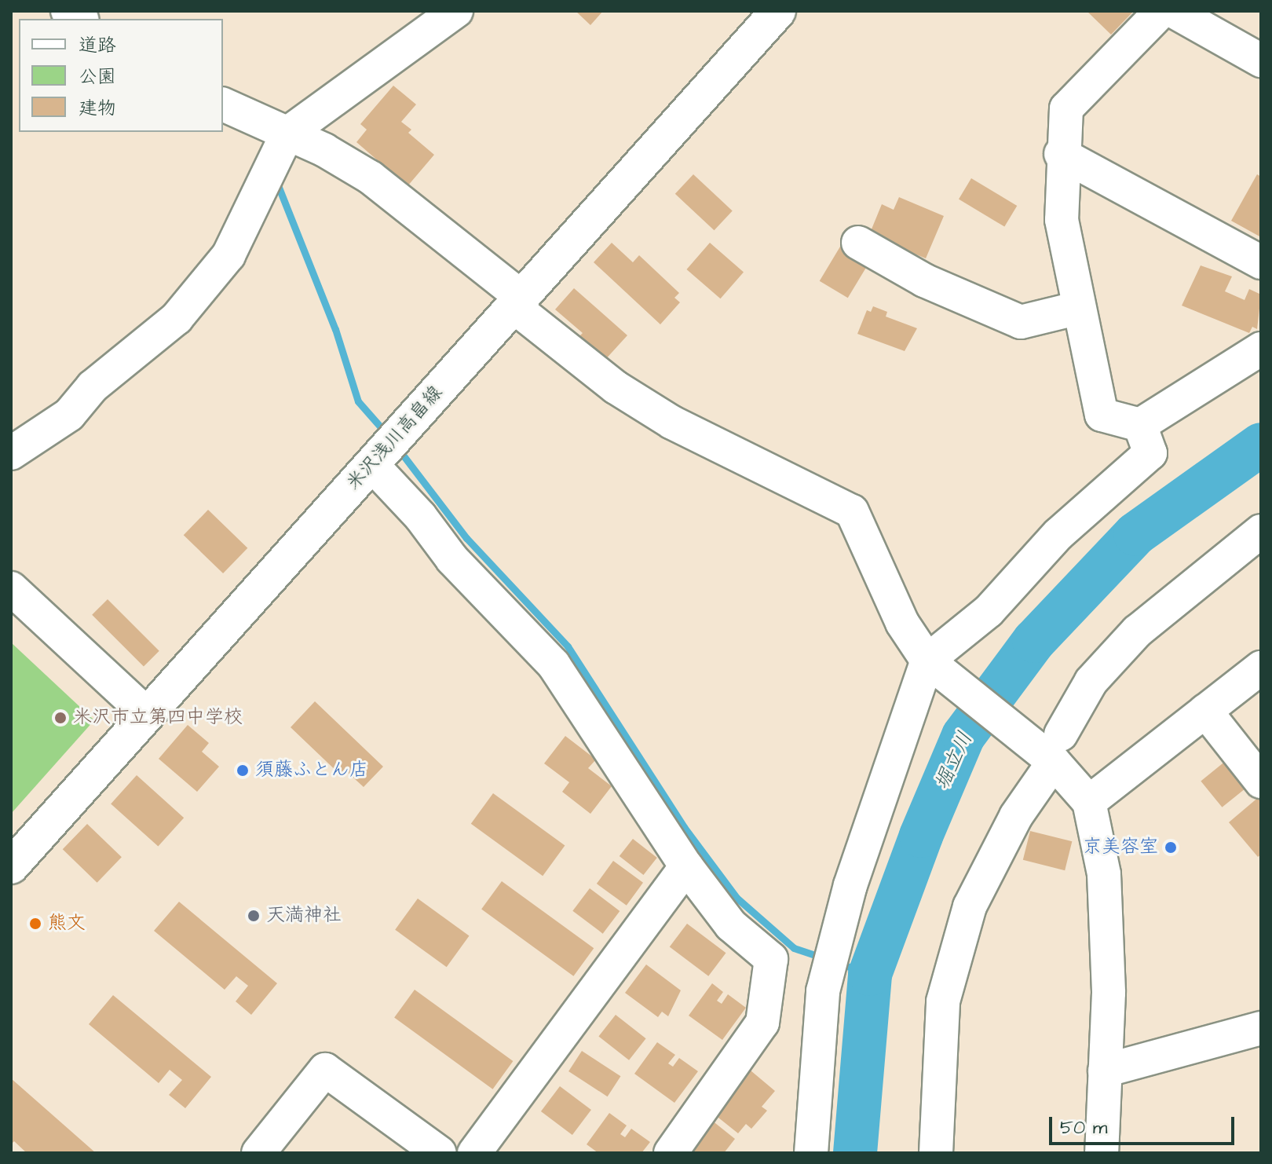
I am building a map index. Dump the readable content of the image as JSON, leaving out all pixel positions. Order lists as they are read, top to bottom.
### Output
{
  "streets": {
    "main road": ["米沢浅川高畠線"]
  },
  "water": ["堀立川"],
  "places": [
    "米沢市立第四中学校",
    "須藤ふとん店",
    "京美容室",
    "天満神社",
    "熊文"
  ],
  "legend": ["道路", "公園", "建物"],
  "scale_bar": "50 m"
}
